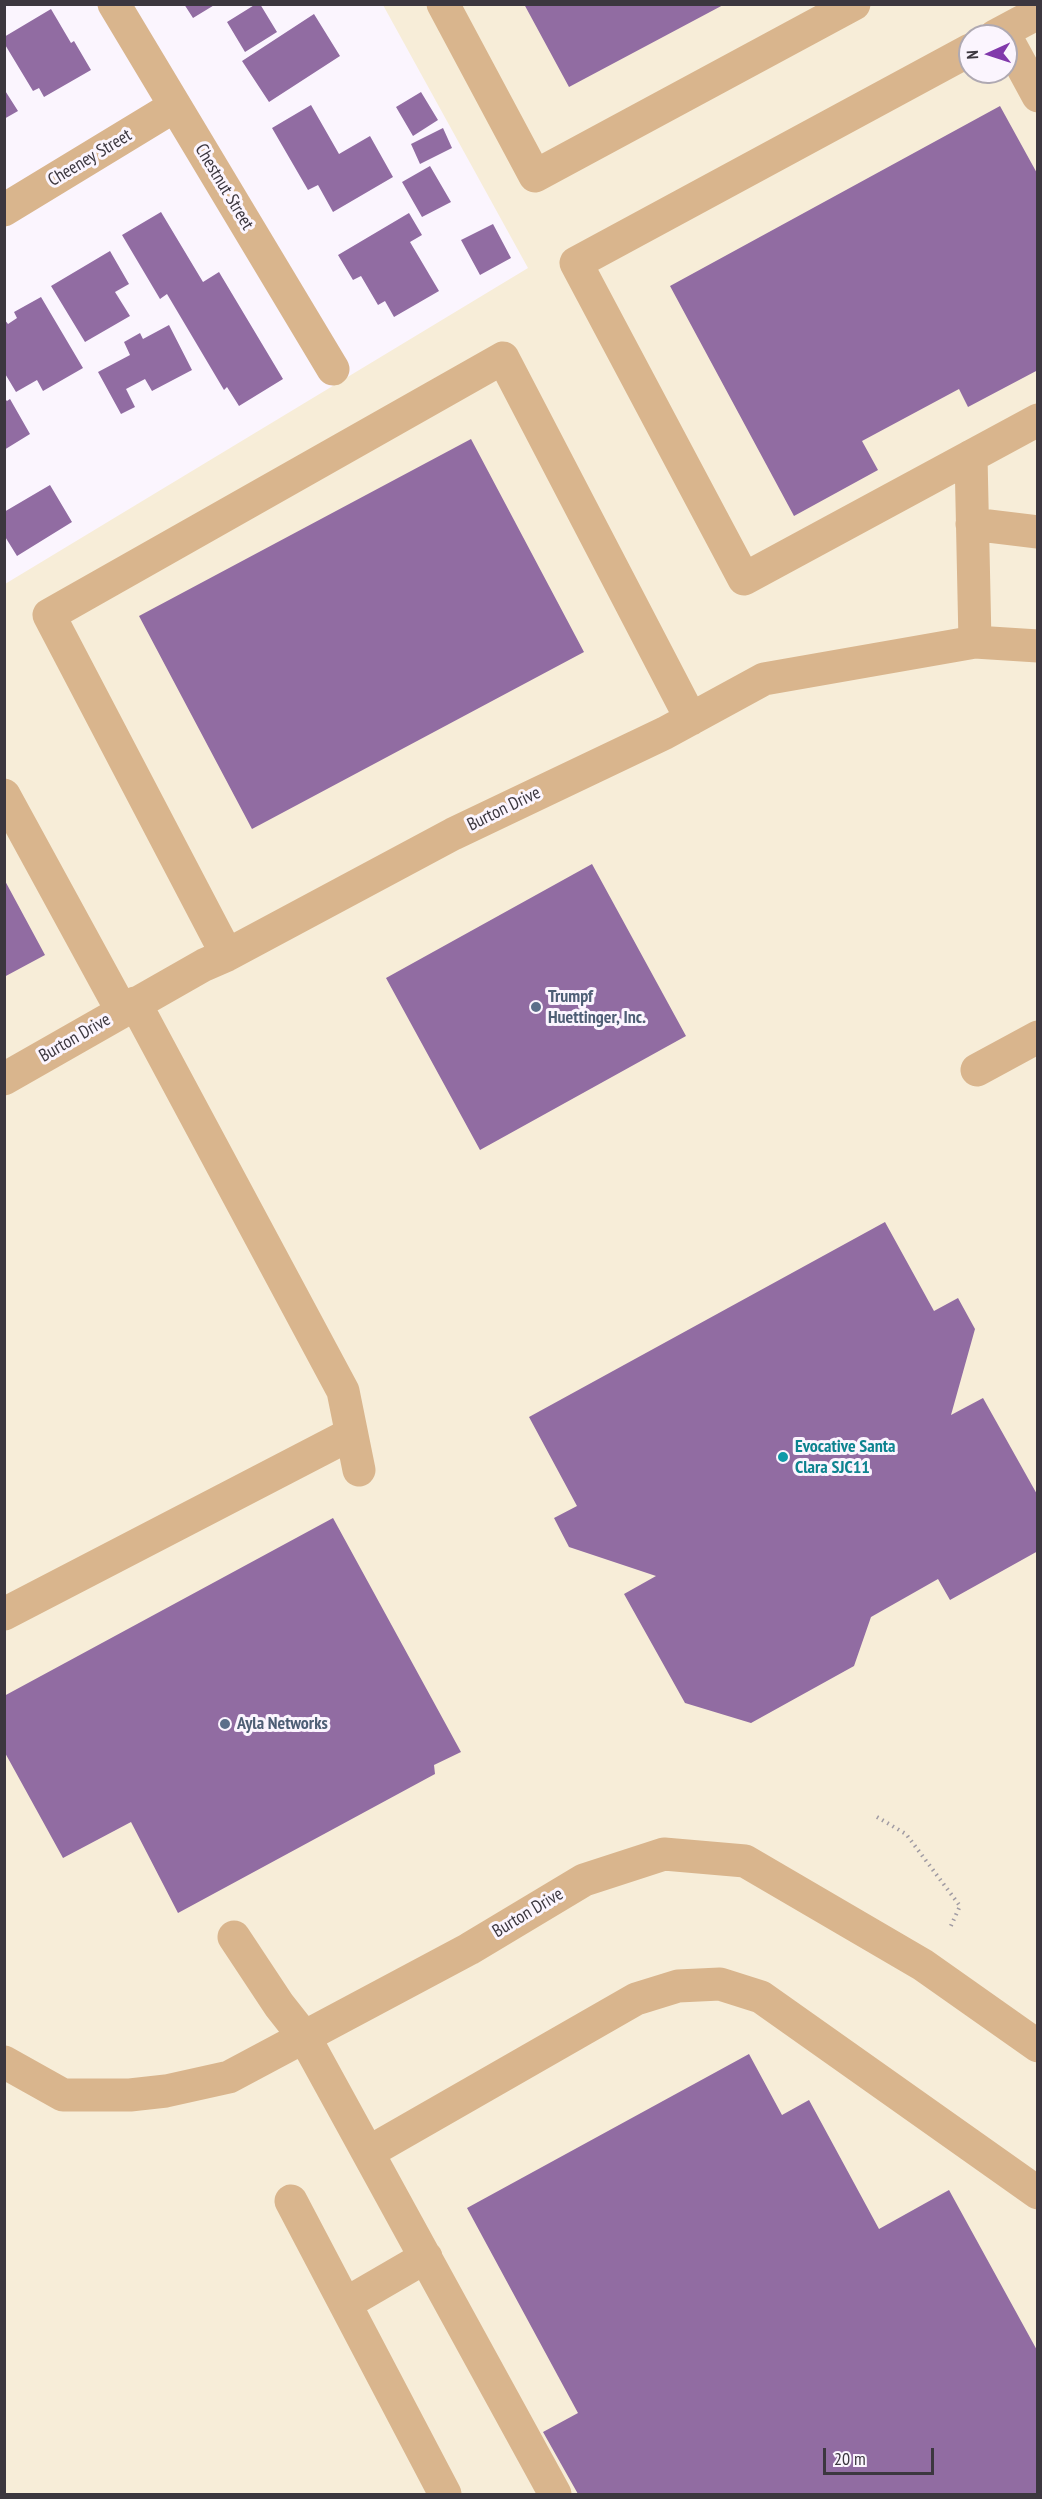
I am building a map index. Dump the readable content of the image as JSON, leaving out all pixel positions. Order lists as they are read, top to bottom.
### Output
{
  "streets": {
    "street": ["Cheeney Street", "Chestnut Street", "Burton Drive"]
  },
  "crossings": [
    ["Cheeney Street", "Chestnut Street"]
  ],
  "places": ["Trumpf Huettinger, Inc.", "Evocative Santa Clara SJC11", "Ayla Networks"],
  "scale_bar": "20 m",
  "north": "left"
}
